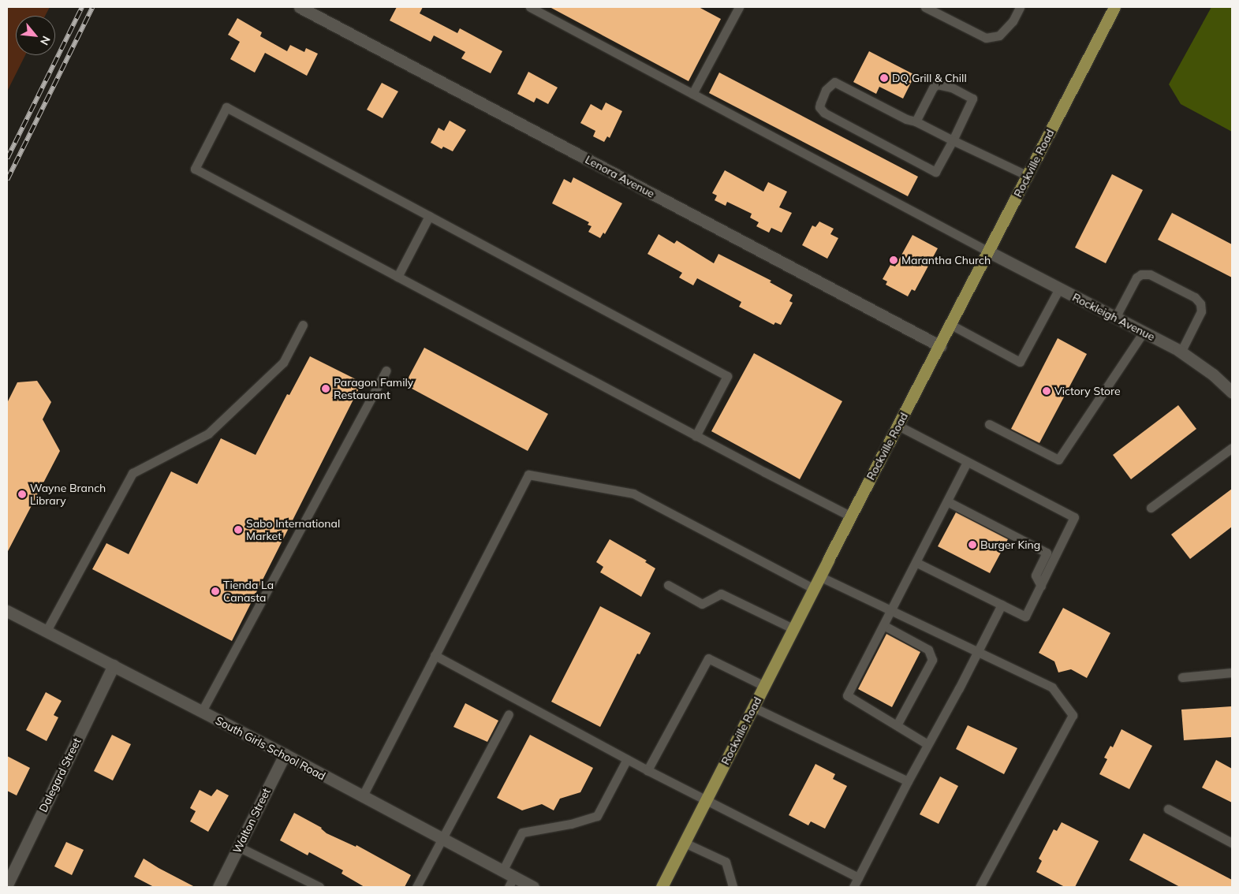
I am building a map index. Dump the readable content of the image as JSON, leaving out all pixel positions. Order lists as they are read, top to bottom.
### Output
{
  "streets": {
    "main road": ["Rockville Road"],
    "street": [
      "Lenora Avenue",
      "Rockleigh Avenue",
      "South Girls School Road",
      "Dalegard Street",
      "Walton Street"
    ]
  },
  "crossings": [
    ["Rockville Road", "Lenora Avenue"],
    ["Rockville Road", "Rockleigh Avenue"],
    ["South Girls School Road", "Dalegard Street"],
    ["South Girls School Road", "Walton Street"]
  ],
  "places": [
    "DQ Grill & Chill",
    "Marantha Church",
    "Paragon Family Restaurant",
    "Victory Store",
    "Wayne Branch Library",
    "Sabo International Market",
    "Burger King",
    "Tienda La Canasta"
  ],
  "north": "bottom right"
}
